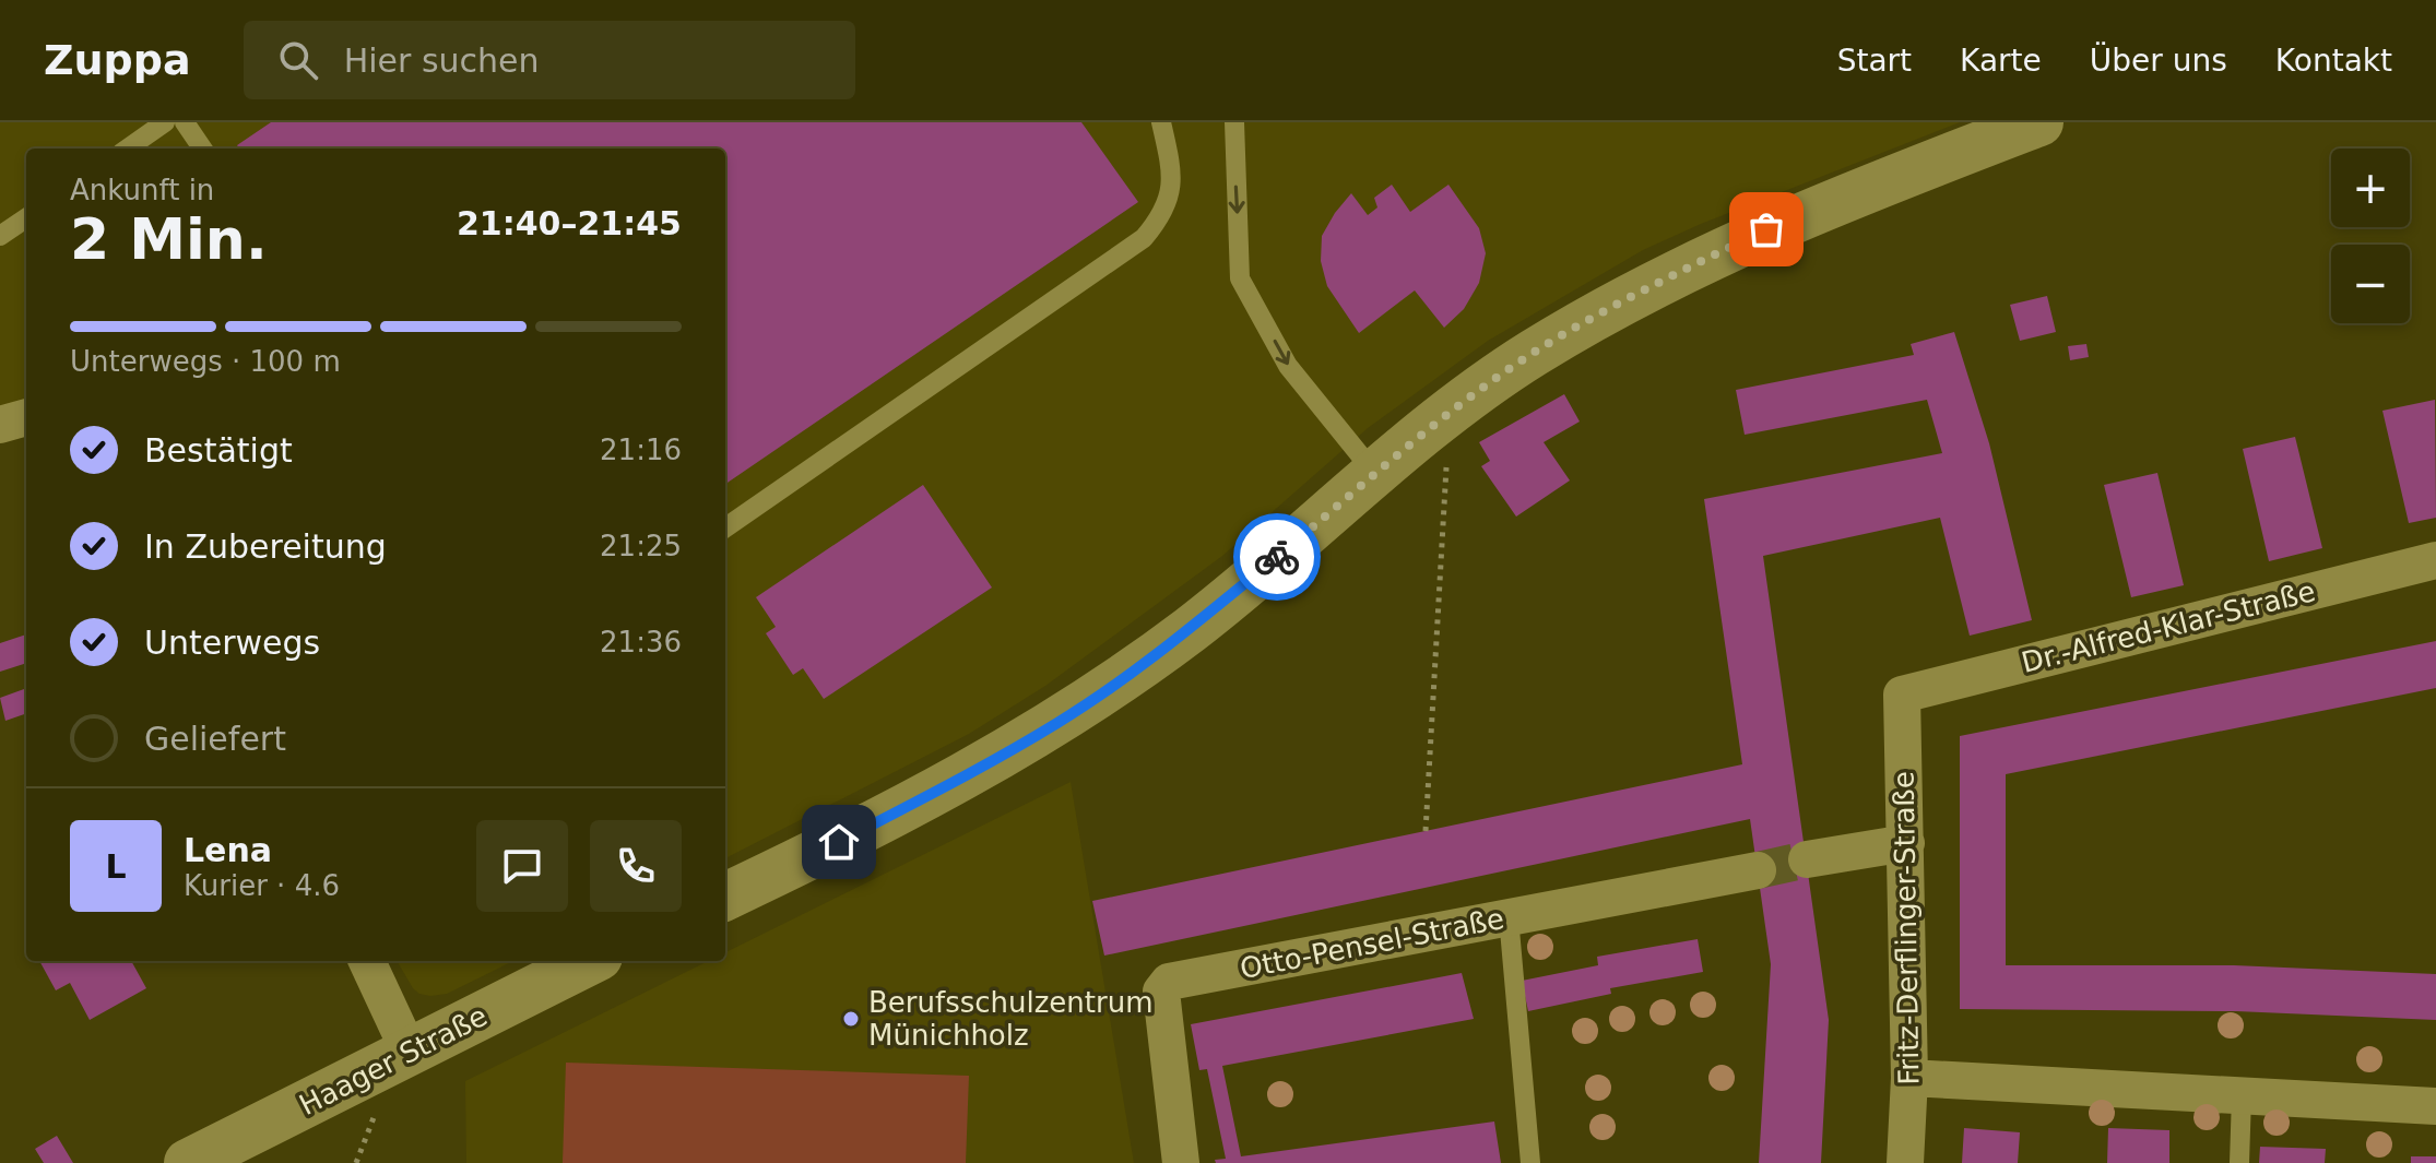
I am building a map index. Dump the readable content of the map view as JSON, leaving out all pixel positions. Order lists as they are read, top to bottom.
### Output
{
  "streets": {
    "main road": ["Haager Straße"],
    "street": ["Dr.-Alfred-Klar-Straße", "Fritz-Derflinger-Straße", "Otto-Pensel-Straße"]
  },
  "crossings": [
    ["Dr.-Alfred-Klar-Straße", "Fritz-Derflinger-Straße"]
  ],
  "places": ["Berufsschulzentrum Münichholz"],
  "page": {
    "header": "Zuppa",
    "search": "Hier suchen",
    "nav": [
      "Start",
      "Karte",
      "Über uns",
      "Kontakt"
    ],
    "map_buttons": ["+", "−"],
    "heading": ["2 Min.", "Ankunft in", "21:40–21:45"],
    "panel": ["Lena", "Kurier · 4.6"],
    "bar": "Unterwegs · 100 m",
    "list": [
      ["Bestätigt", "21:16"],
      ["In Zubereitung", "21:25"],
      ["Unterwegs", "21:36"],
      "Geliefert"
    ],
    "round": "L"
  }
}
